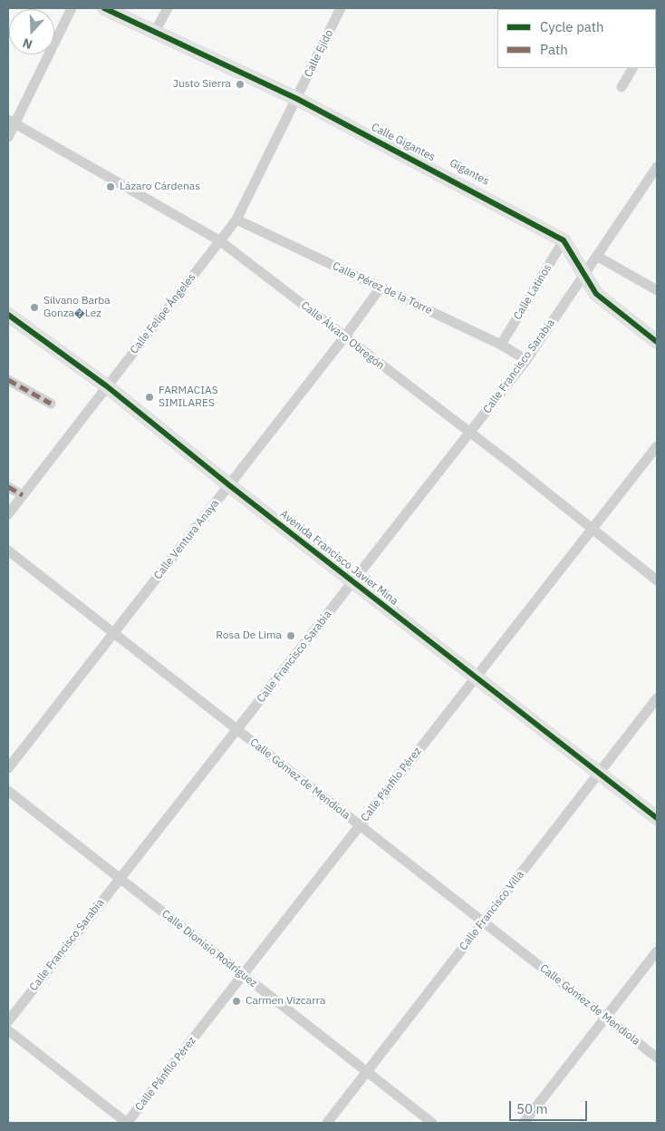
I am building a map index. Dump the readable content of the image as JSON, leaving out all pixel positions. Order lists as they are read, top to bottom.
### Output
{
  "streets": {
    "main road": ["Calle Gigantes", "Avenida Francisco Javier Mina"],
    "street": [
      "Calle Ejido",
      "Calle Pérez de la Torre",
      "Calle Latinos",
      "Calle Felipe Ángeles",
      "Calle Álvaro Obregón",
      "Calle Francisco Sarabia",
      "Calle Ventura Anaya",
      "Calle Gómez de Mendiola",
      "Calle Pánfilo Pérez",
      "Calle Francisco Villa",
      "Calle Dionisio Rodríguez"
    ]
  },
  "crossings": [
    ["Calle Ejido", "Calle Gigantes"],
    ["Calle Ejido", "Calle Felipe Ángeles"],
    ["Calle Gigantes", "Calle Latinos"],
    ["Calle Gigantes", "Calle Felipe Ángeles"],
    ["Calle Pérez de la Torre", "Calle Latinos"],
    ["Calle Pérez de la Torre", "Calle Felipe Ángeles"],
    ["Calle Pérez de la Torre", "Calle Francisco Sarabia"],
    ["Calle Pérez de la Torre", "Calle Ventura Anaya"],
    ["Calle Felipe Ángeles", "Calle Álvaro Obregón"],
    ["Calle Felipe Ángeles", "Avenida Francisco Javier Mina"],
    ["Calle Álvaro Obregón", "Calle Francisco Sarabia"],
    ["Calle Álvaro Obregón", "Calle Ventura Anaya"],
    ["Calle Álvaro Obregón", "Calle Pánfilo Pérez"],
    ["Calle Francisco Sarabia", "Avenida Francisco Javier Mina"],
    ["Calle Francisco Sarabia", "Calle Gómez de Mendiola"],
    ["Calle Francisco Sarabia", "Calle Dionisio Rodríguez"],
    ["Calle Ventura Anaya", "Avenida Francisco Javier Mina"],
    ["Calle Ventura Anaya", "Calle Gómez de Mendiola"],
    ["Avenida Francisco Javier Mina", "Calle Pánfilo Pérez"],
    ["Avenida Francisco Javier Mina", "Calle Francisco Villa"],
    ["Calle Gómez de Mendiola", "Calle Pánfilo Pérez"],
    ["Calle Gómez de Mendiola", "Calle Francisco Villa"],
    ["Calle Pánfilo Pérez", "Calle Dionisio Rodríguez"],
    ["Calle Francisco Villa", "Calle Dionisio Rodríguez"]
  ],
  "places": [
    "Justo Sierra",
    "Lázaro Cárdenas",
    "Silvano Barba Gonza�Lez",
    "FARMACIAS SIMILARES",
    "Rosa De Lima",
    "Carmen Vizcarra"
  ],
  "legend": ["Cycle path", "Path"],
  "scale_bar": "50 m",
  "north": "bottom"
}
